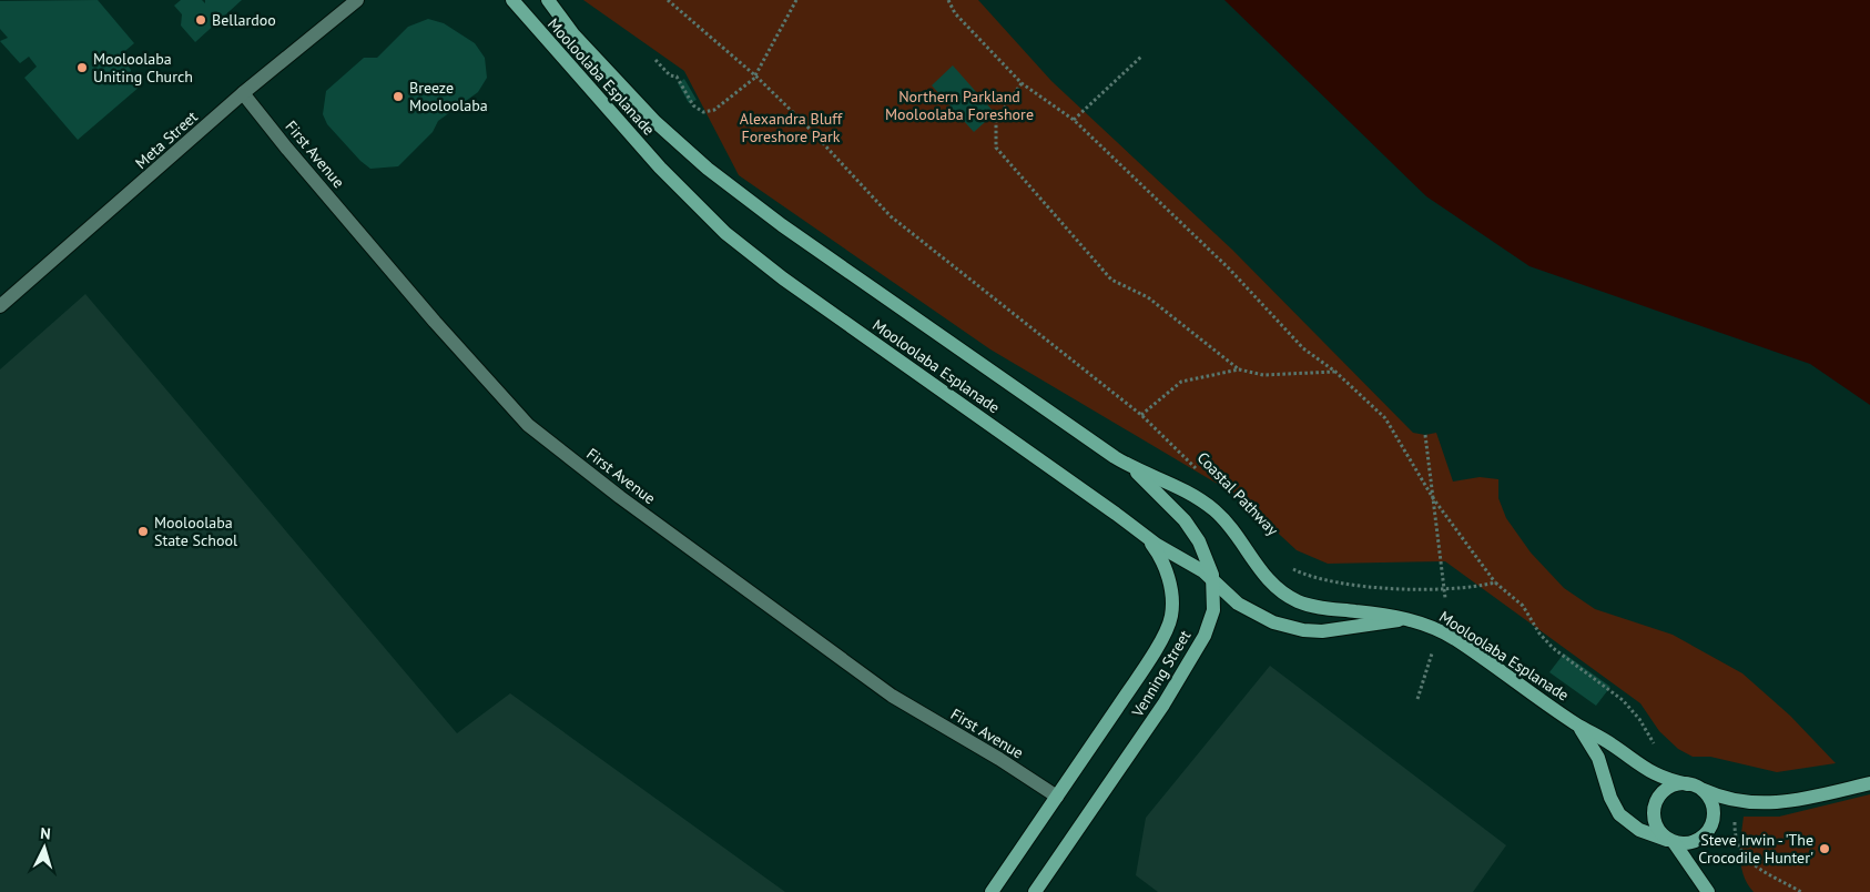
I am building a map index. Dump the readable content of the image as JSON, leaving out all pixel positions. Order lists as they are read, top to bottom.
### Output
{
  "streets": {
    "main road": ["Mooloolaba Esplanade", "Venning Street"],
    "street": ["Meta Street", "First Avenue"],
    "path": ["Coastal Pathway"]
  },
  "crossings": [
    ["Mooloolaba Esplanade", "Venning Street"],
    ["Meta Street", "First Avenue"],
    ["First Avenue", "Venning Street"]
  ],
  "parks": ["Northern Parkland Mooloolaba Foreshore", "Alexandra Bluff Foreshore Park"],
  "places": [
    "Bellardoo",
    "Mooloolaba Uniting Church",
    "Breeze Mooloolaba",
    "Mooloolaba State School",
    "Steve Irwin - 'The Crocodile Hunter'"
  ],
  "north": "top"
}
